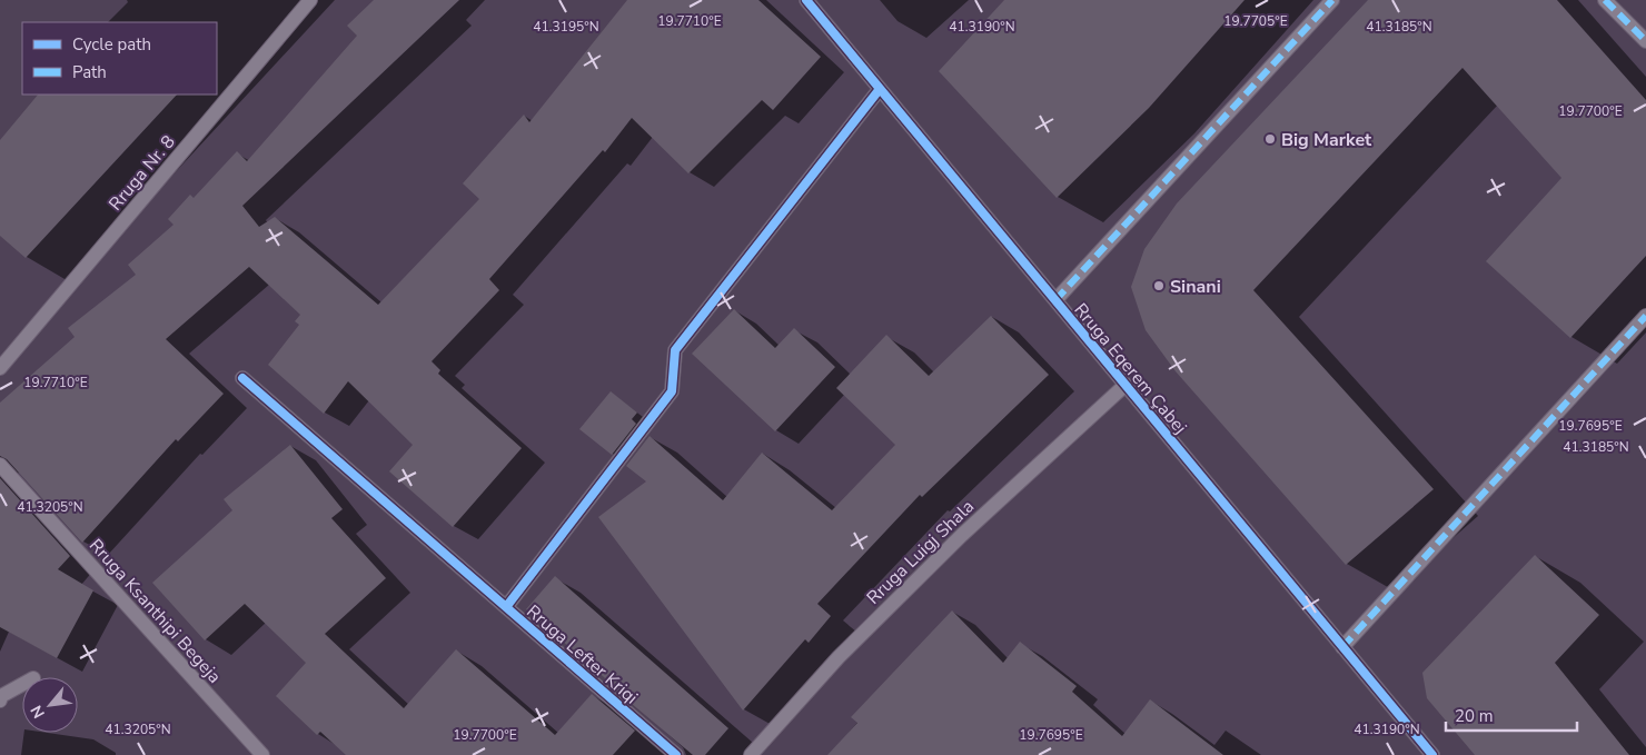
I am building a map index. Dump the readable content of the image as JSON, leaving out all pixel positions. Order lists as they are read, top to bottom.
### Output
{
  "streets": {
    "street": [
      "Rruga Nr. 8",
      "Rruga Eqerem Çabej",
      "Rruga Luigj Shala",
      "Rruga Ksanthipi Begeja",
      "Rruga Lefter Kriqi"
    ]
  },
  "crossings": [
    ["Rruga Eqerem Çabej", "Rruga Luigj Shala"]
  ],
  "places": ["Big Market", "Sinani"],
  "legend": ["Cycle path", "Path"],
  "scale_bar": "20 m",
  "north": "bottom left",
  "coordinates": [
    "19.7710°E",
    "19.7705°E",
    "41.3195°N",
    "41.3190°N",
    "41.3185°N",
    "19.7700°E",
    "19.7695°E",
    "41.3205°N"
  ]
}
